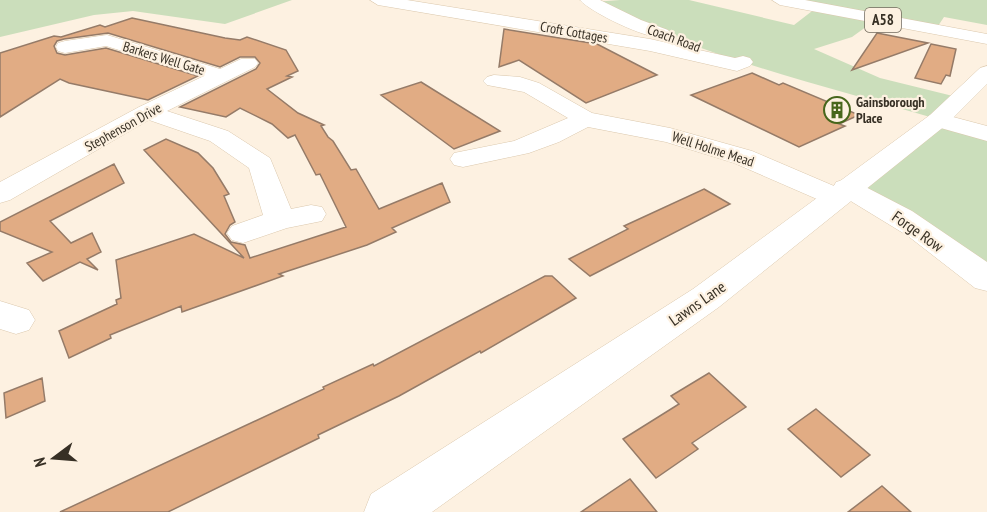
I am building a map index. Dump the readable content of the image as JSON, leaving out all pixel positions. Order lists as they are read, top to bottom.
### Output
{
  "streets": {
    "street": [
      "A58",
      "Croft Cottages",
      "Coach Road",
      "Barkers Well Gate",
      "Stephenson Drive",
      "Well Holme Mead",
      "Forge Row",
      "Lawns Lane"
    ]
  },
  "crossings": [
    ["Croft Cottages", "Coach Road"],
    ["Barkers Well Gate", "Stephenson Drive"],
    ["Well Holme Mead", "Forge Row"],
    ["Well Holme Mead", "Lawns Lane"],
    ["Forge Row", "Lawns Lane"]
  ],
  "places": {
    "building": ["Gainsborough Place"]
  },
  "north": "left"
}
